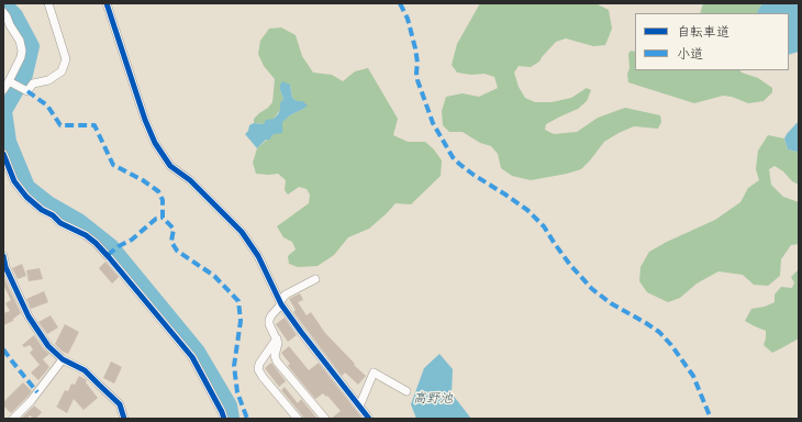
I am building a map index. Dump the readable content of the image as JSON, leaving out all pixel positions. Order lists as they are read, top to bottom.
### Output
{
  "water": ["高野池"],
  "legend": ["自転車道", "小道"]
}
